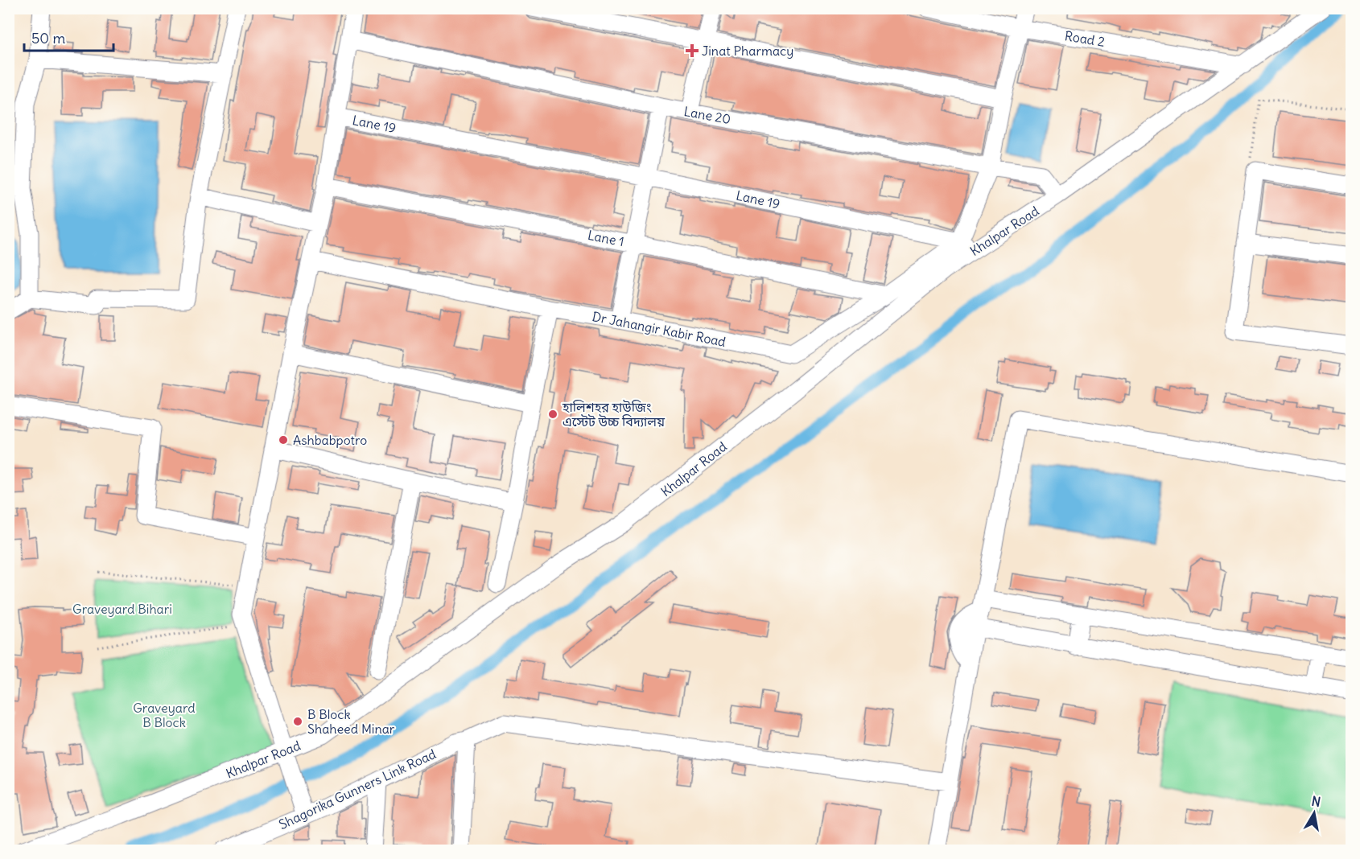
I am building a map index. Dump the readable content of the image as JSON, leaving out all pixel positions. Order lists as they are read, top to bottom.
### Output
{
  "streets": {
    "street": [
      "Road 2",
      "Lane 20",
      "Lane 19",
      "Khalpar Road",
      "Lane 1",
      "Dr Jahangir Kabir Road",
      "Shagorika Gunners Link Road"
    ]
  },
  "crossings": [
    ["Road 2", "Khalpar Road"],
    ["Lane 20", "Khalpar Road"],
    ["Lane 19", "Khalpar Road"],
    ["Lane 19", "Dr Jahangir Kabir Road"],
    ["Khalpar Road", "Dr Jahangir Kabir Road"],
    ["Lane 1", "Dr Jahangir Kabir Road"]
  ],
  "parks": ["Graveyard Bihari", "Graveyard B Block"],
  "places": {
    "health": ["Jinat Pharmacy"],
    "other": ["হালিশহর হাউজিং এস্টেট উচ্চ বিদ্যালয়", "Ashbabpotro", "B Block Shaheed Minar"]
  },
  "scale_bar": "50 m",
  "north": "top"
}
